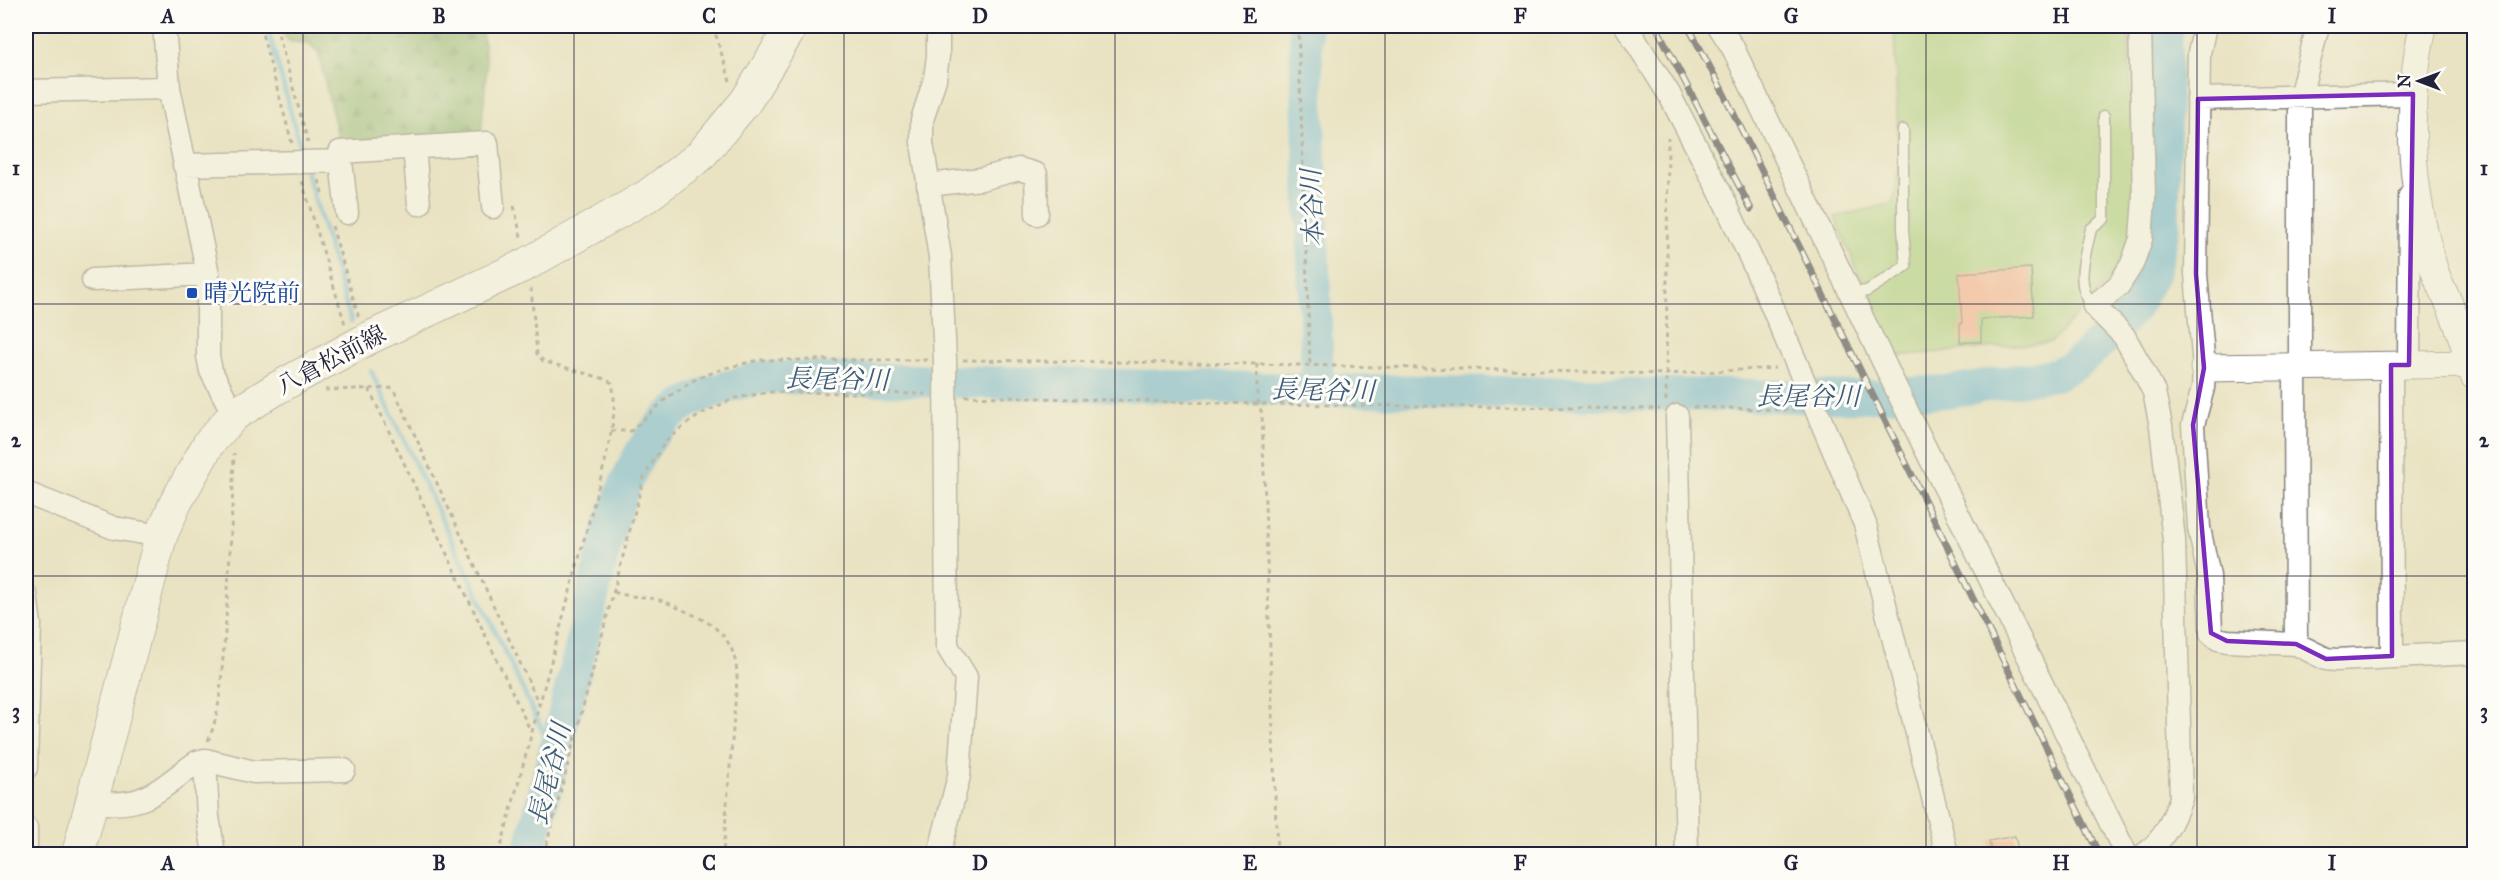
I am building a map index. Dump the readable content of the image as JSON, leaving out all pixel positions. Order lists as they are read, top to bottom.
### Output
{
  "streets": {
    "main road": ["八倉松前線"]
  },
  "water": ["本谷川", "長尾谷川"],
  "places": {
    "transit": ["晴光院前"]
  },
  "north": "left",
  "grid": {
    "columns": [
      "A",
      "B",
      "C",
      "D",
      "E",
      "F",
      "G",
      "H",
      "I"
    ],
    "rows": ["1", "2", "3"]
  }
}
